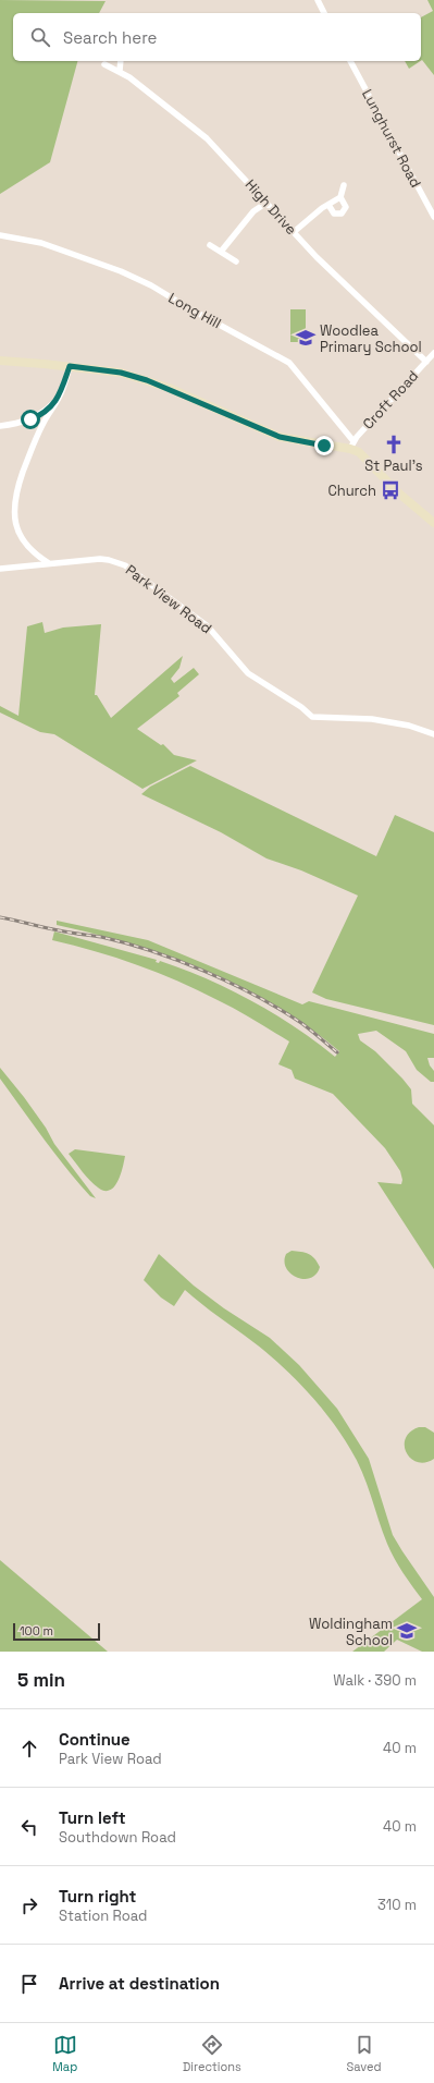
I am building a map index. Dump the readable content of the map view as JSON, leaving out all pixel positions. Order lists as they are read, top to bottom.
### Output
{
  "streets": {
    "street": [
      "Lunghurst Road",
      "High Drive",
      "Long Hill",
      "Croft Road",
      "Park View Road"
    ]
  },
  "crossings": [
    ["High Drive", "Croft Road"],
    ["Long Hill", "Croft Road"]
  ],
  "places": {
    "school or university": ["Woodlea Primary School", "Woldingham School"],
    "church": ["St Paul's"],
    "bus stop": ["Church"]
  },
  "scale_bar": "100 m",
  "page": {
    "search": "Search here",
    "scale": "100 m",
    "heading": ["5 min", "Walk · 390 m"],
    "list": [
      ["Continue", "Park View Road", "40 m"],
      ["Turn left", "Southdown Road", "40 m"],
      ["Turn right", "Station Road", "310 m"],
      "Arrive at destination"
    ],
    "nav": ["Map", "Directions", "Saved"]
  }
}
